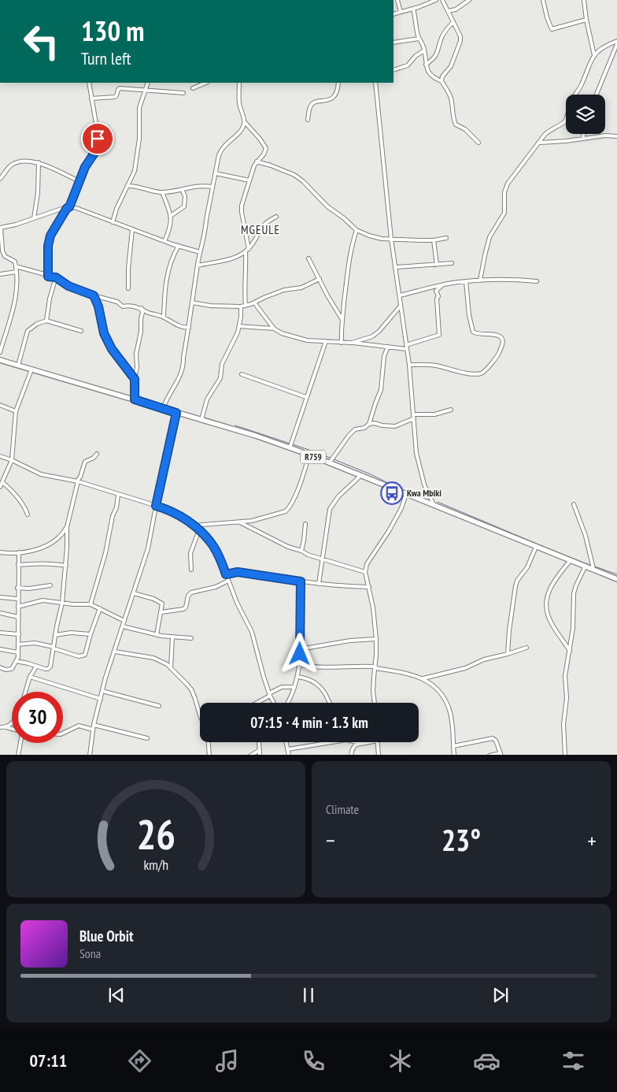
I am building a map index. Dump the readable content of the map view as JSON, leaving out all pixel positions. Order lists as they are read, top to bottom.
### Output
{
  "streets": {
    "main road": ["R759"]
  },
  "districts": ["MGEULE"],
  "places": {
    "bus stop": ["Kwa Mbiki"]
  },
  "page": {
    "turn": ["130 m", "Turn left"],
    "limit": "30",
    "trip": "07:15 · 4 min · 1.3 km",
    "tile": "Climate",
    "heat": ["−", "23°", "+"],
    "song": ["Blue Orbit", "Sona"],
    "tabs": "07:11",
    "gauge": ["26", "km/h"]
  }
}
